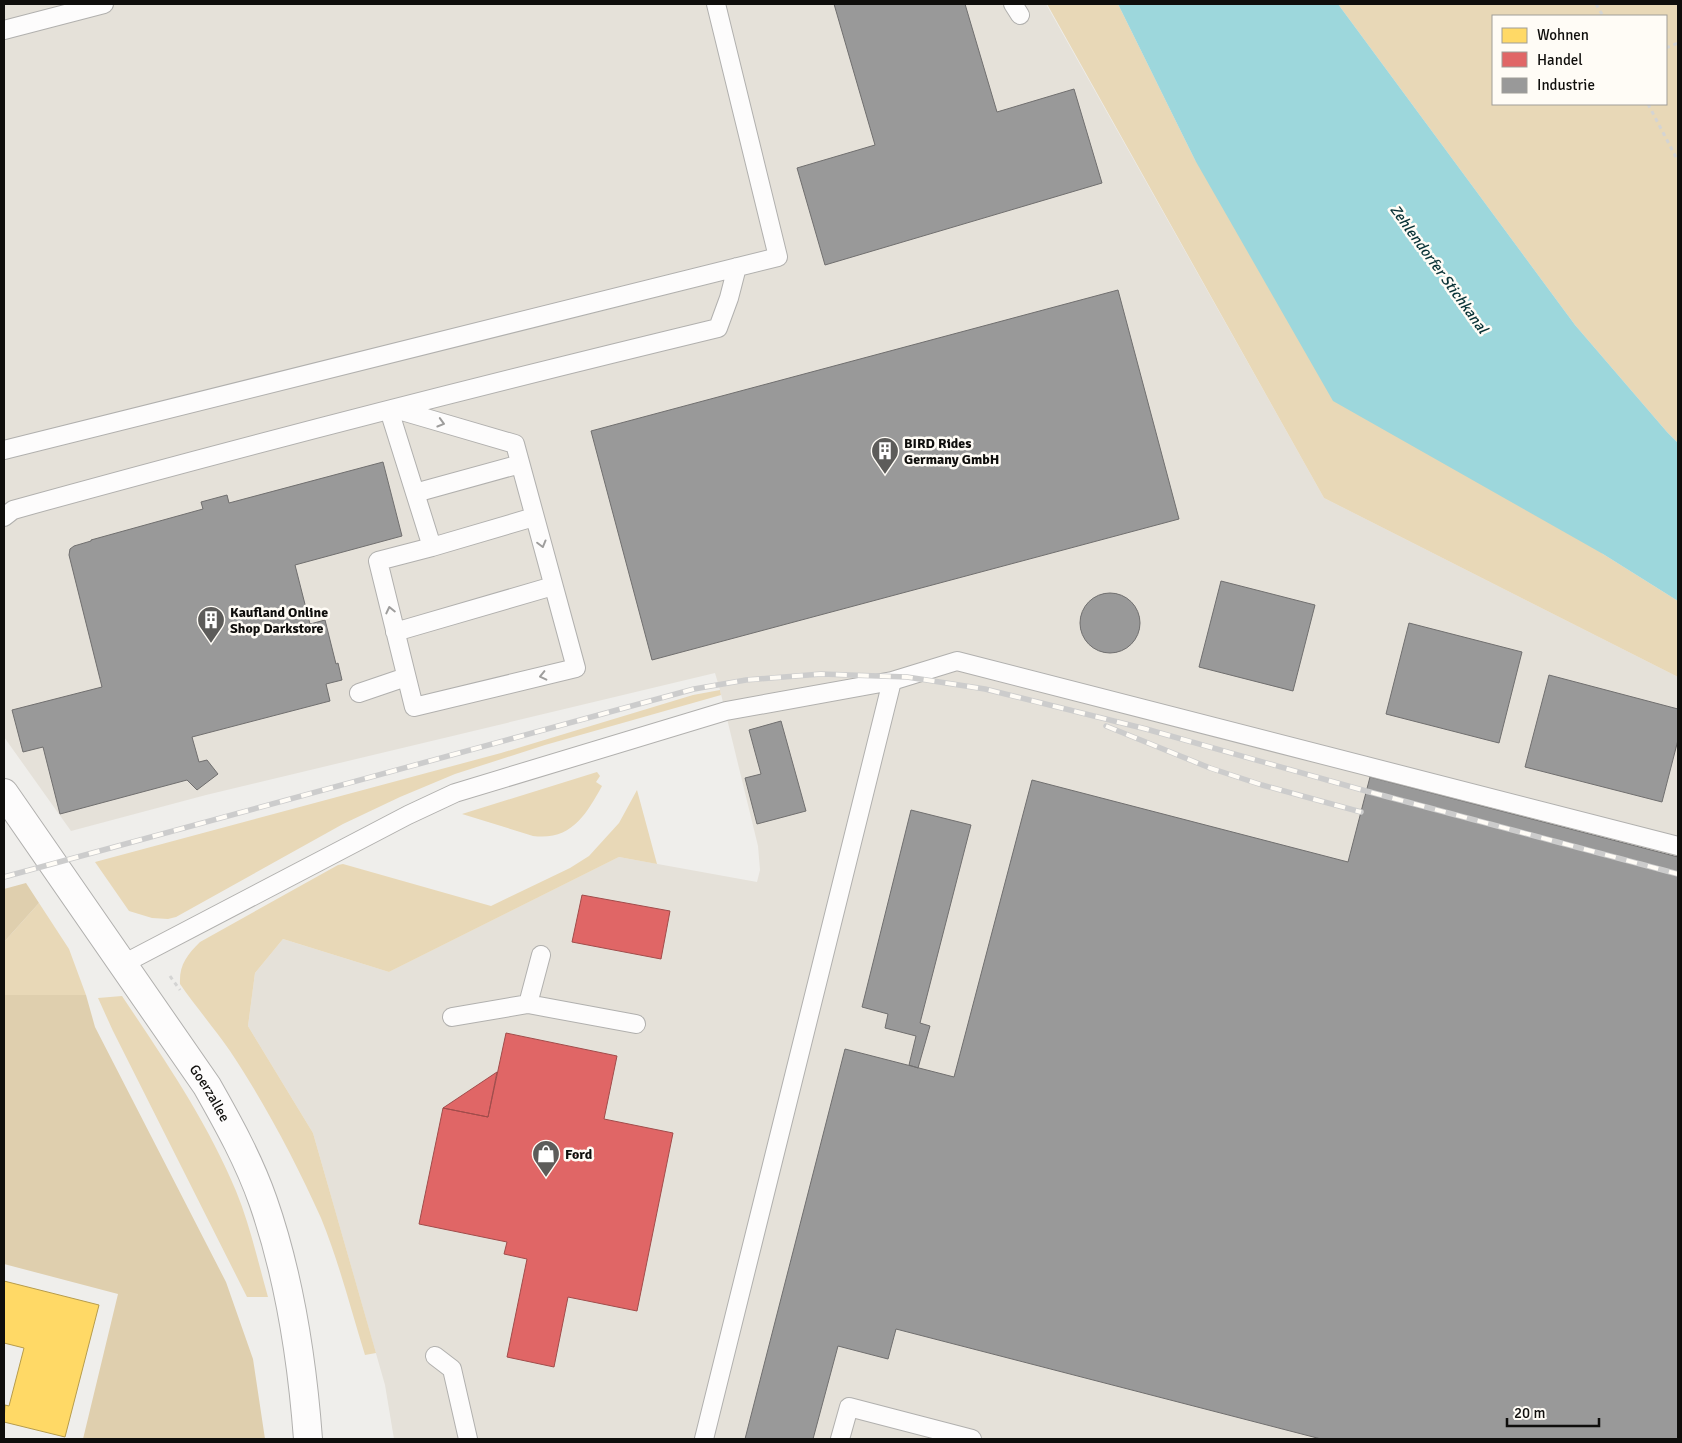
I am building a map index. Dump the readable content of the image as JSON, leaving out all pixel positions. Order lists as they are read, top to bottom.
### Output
{
  "streets": {
    "main road": ["Goerzallee"]
  },
  "water": ["Zehlendorfer Stichkanal"],
  "places": {
    "building": ["BIRD Rides Germany GmbH", "Kaufland Online Shop Darkstore"],
    "shop": ["Ford"]
  },
  "legend": ["Wohnen", "Handel", "Industrie"],
  "scale_bar": "20 m"
}
